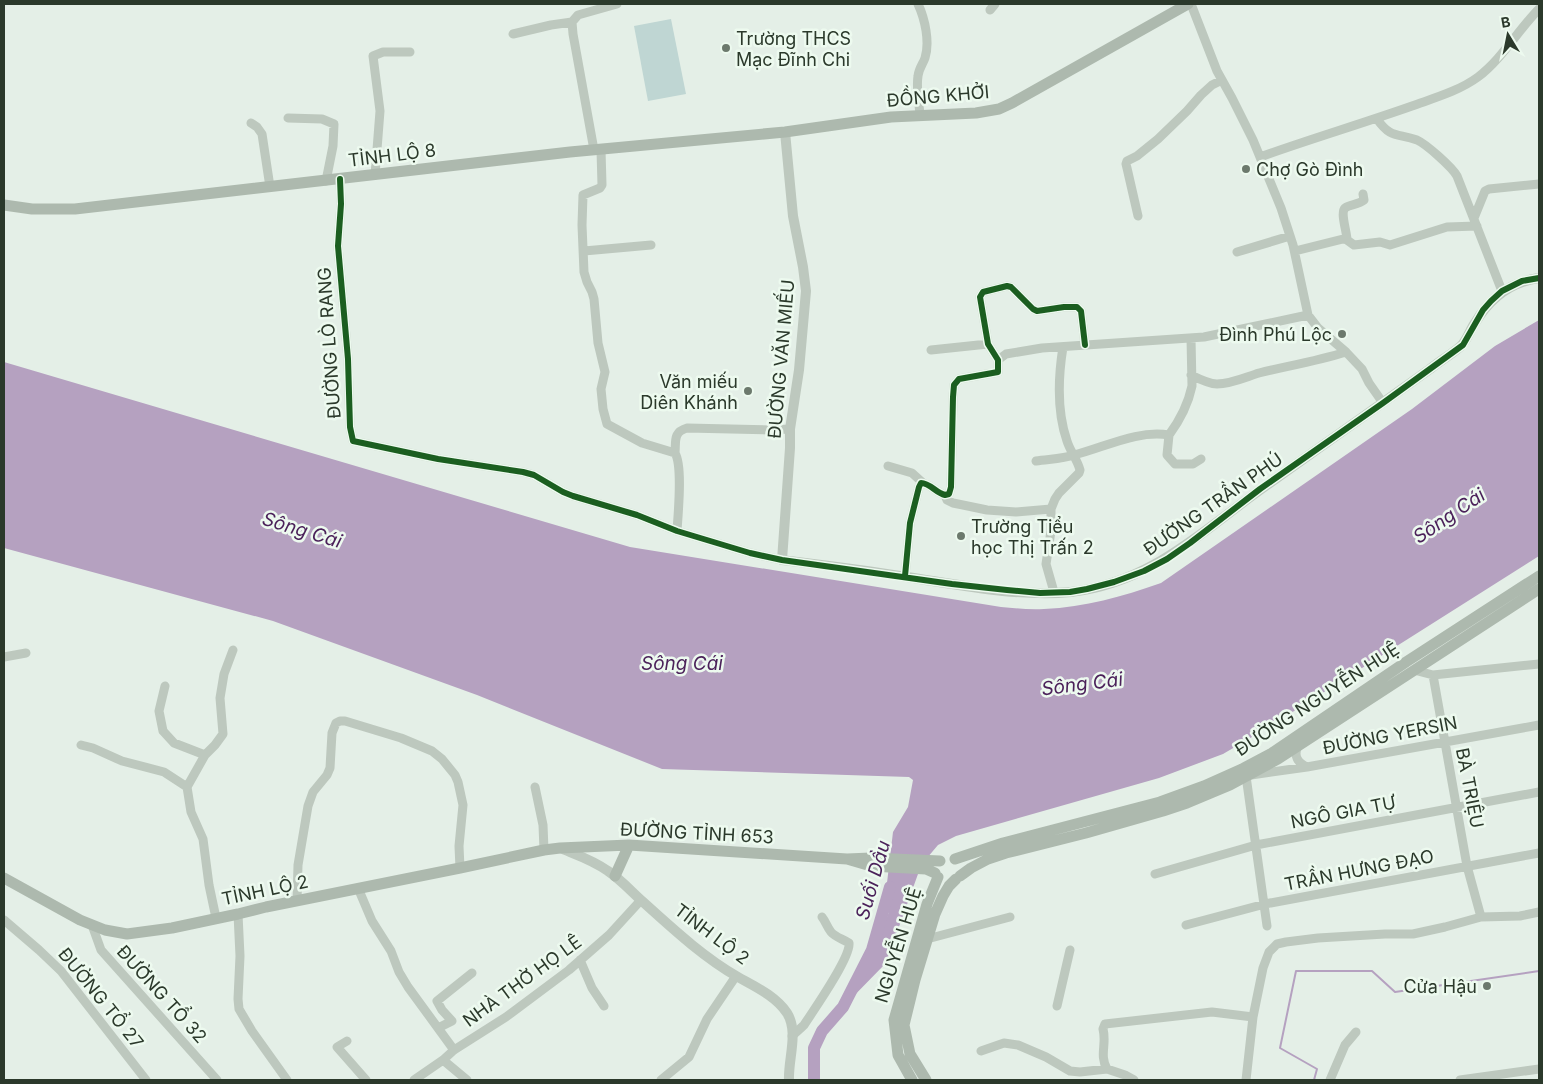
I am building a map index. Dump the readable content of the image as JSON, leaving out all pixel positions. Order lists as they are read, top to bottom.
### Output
{
  "streets": {
    "main road": [
      "ĐỒNG KHỞI",
      "TỈNH LỘ 8",
      "ĐƯỜNG NGUYỄN HUỆ",
      "ĐƯỜNG TỈNH 653",
      "TỈNH LỘ 2",
      "NGUYỄN HUỆ"
    ],
    "street": [
      "ĐƯỜNG LÒ RANG",
      "ĐƯỜNG VĂN MIẾU",
      "ĐƯỜNG TRẦN PHÚ",
      "ĐƯỜNG YERSIN",
      "BÀ TRIỆU",
      "NGÔ GIA TỰ",
      "TRẦN HƯNG ĐẠO",
      "NHÀ THỜ HỌ LÊ",
      "ĐƯỜNG TỔ 32",
      "ĐƯỜNG TỔ 27"
    ]
  },
  "crossings": [
    ["ĐỒNG KHỞI", "TỈNH LỘ 8"],
    ["ĐỒNG KHỞI", "ĐƯỜNG VĂN MIẾU"],
    ["TỈNH LỘ 8", "ĐƯỜNG LÒ RANG"],
    ["TỈNH LỘ 8", "ĐƯỜNG VĂN MIẾU"],
    ["ĐƯỜNG VĂN MIẾU", "ĐƯỜNG TRẦN PHÚ"],
    ["ĐƯỜNG NGUYỄN HUỆ", "ĐƯỜNG YERSIN"],
    ["ĐƯỜNG NGUYỄN HUỆ", "ĐƯỜNG TỈNH 653"],
    ["ĐƯỜNG NGUYỄN HUỆ", "NGUYỄN HUỆ"],
    ["ĐƯỜNG YERSIN", "BÀ TRIỆU"],
    ["BÀ TRIỆU", "NGÔ GIA TỰ"],
    ["BÀ TRIỆU", "TRẦN HƯNG ĐẠO"],
    ["ĐƯỜNG TỈNH 653", "TỈNH LỘ 2"],
    ["ĐƯỜNG TỈNH 653", "NGUYỄN HUỆ"],
    ["TỈNH LỘ 2", "NHÀ THỜ HỌ LÊ"],
    ["TỈNH LỘ 2", "ĐƯỜNG TỔ 32"]
  ],
  "water": ["Sông Cái", "Suối Dầu"],
  "places": [
    "Trường THCS Mạc Đĩnh Chi",
    "Chợ Gò Đình",
    "Đình Phú Lộc",
    "Văn miếu Diên Khánh",
    "Trường Tiểu học Thị Trấn 2",
    "Cửa Hậu"
  ],
  "north": "top"
}
